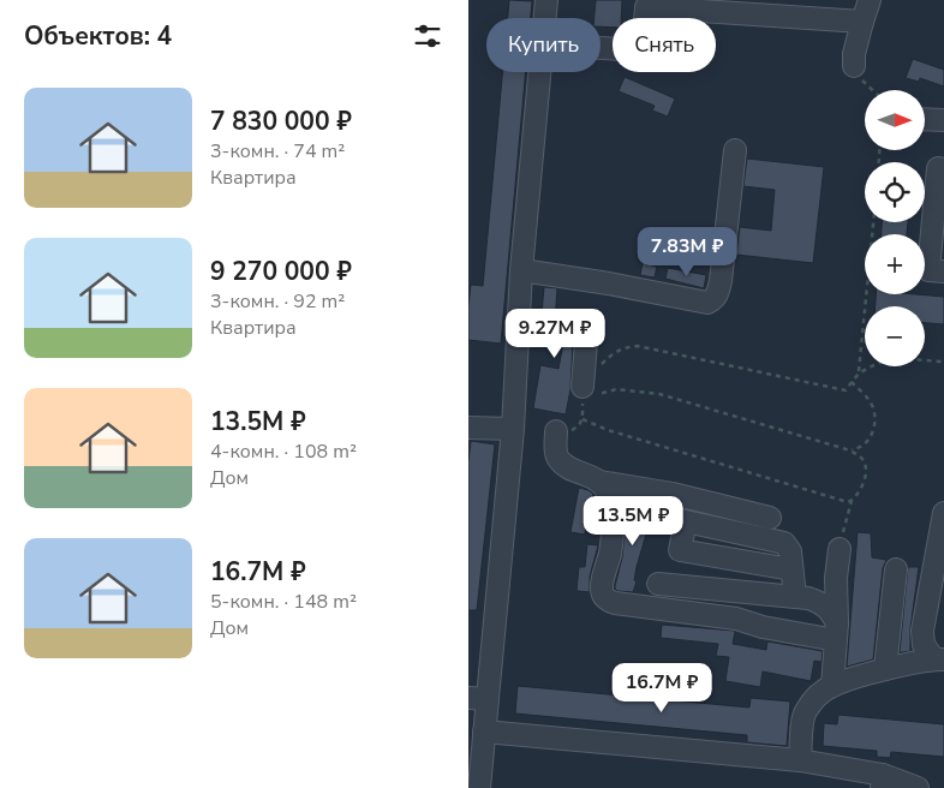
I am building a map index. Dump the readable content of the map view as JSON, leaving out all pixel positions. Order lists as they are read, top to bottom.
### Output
{
  "north": "right",
  "page": {
    "heading": "Объектов: 4",
    "chip": ["Купить", "Снять"],
    "list": [
      {
        "name": "7 830 000 ₽",
        "note": "3-комн. · 74 m² · Квартира"
      },
      {
        "name": "9 270 000 ₽",
        "note": "3-комн. · 92 m² · Квартира"
      },
      {
        "name": "13.5M ₽",
        "note": "4-комн. · 108 m² · Дом"
      },
      {
        "name": "16.7M ₽",
        "note": "5-комн. · 148 m² · Дом"
      }
    ],
    "map_buttons": ["+", "−"],
    "price": [
      "7.83M ₽",
      "9.27M ₽",
      "13.5M ₽",
      "16.7M ₽"
    ]
  }
}
